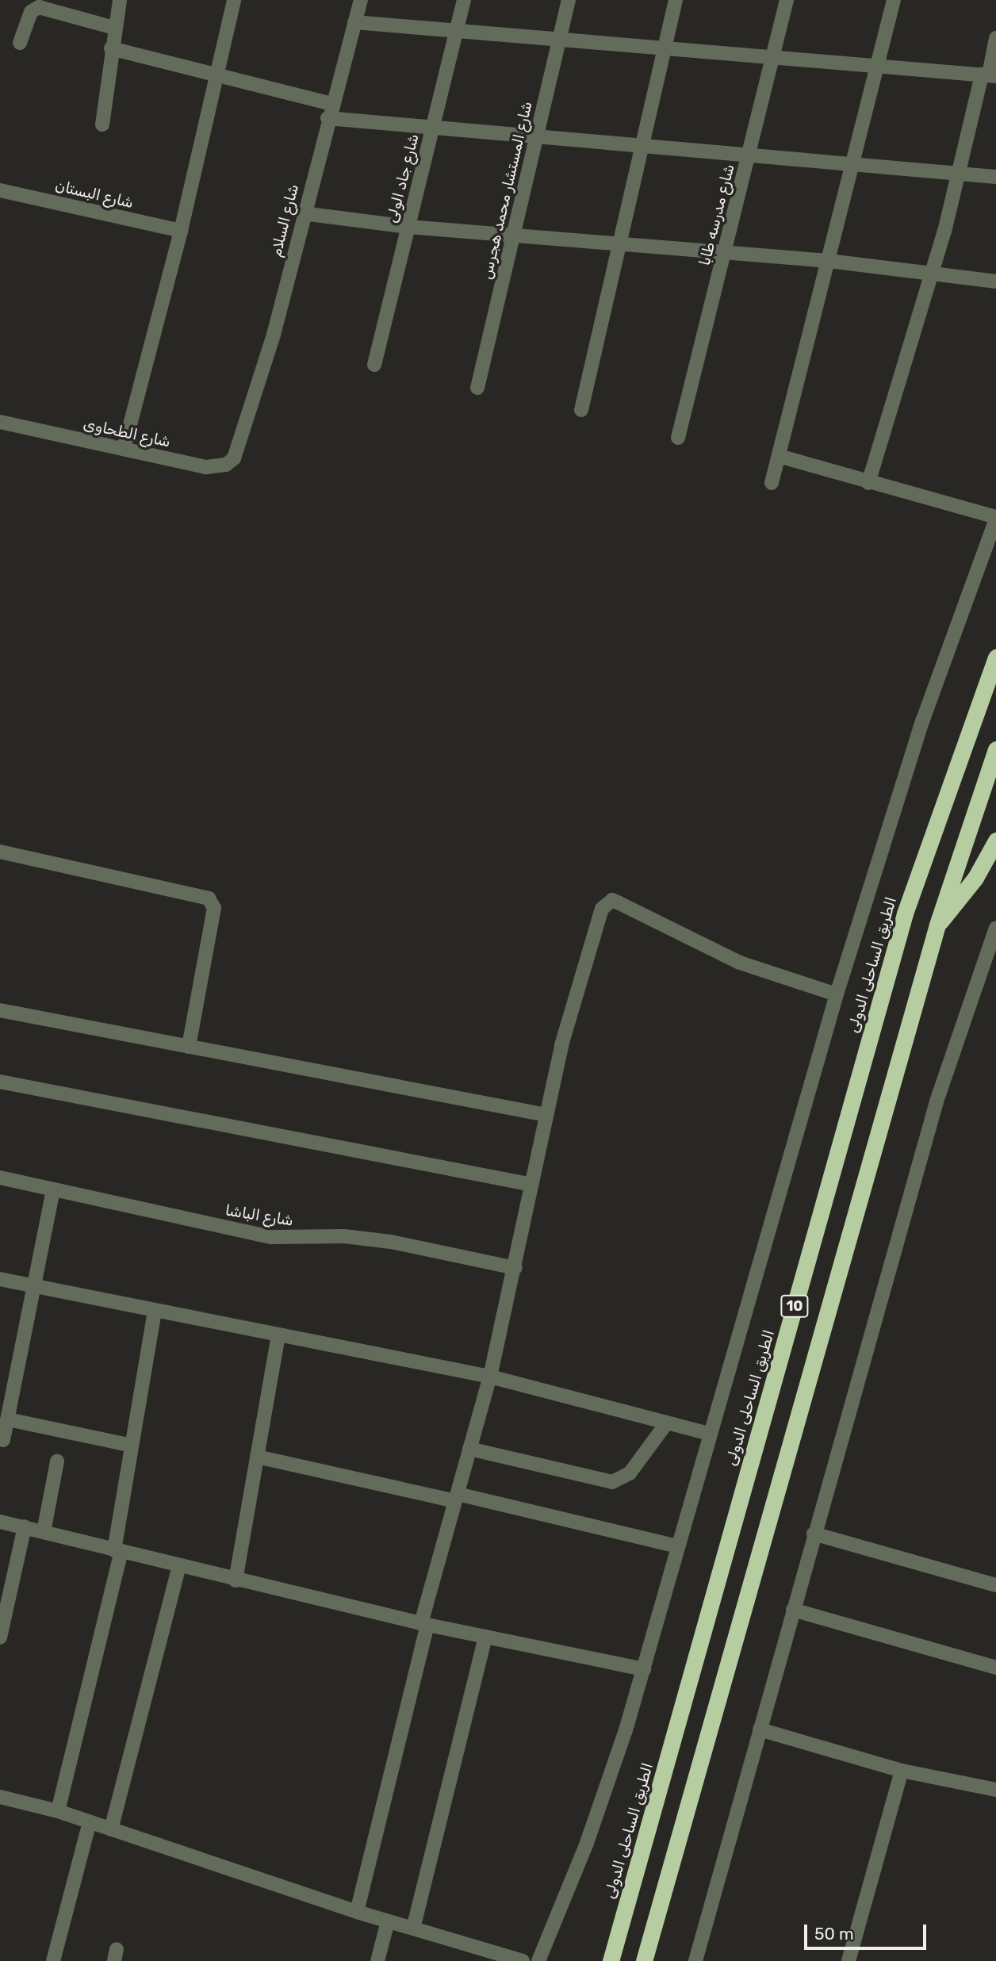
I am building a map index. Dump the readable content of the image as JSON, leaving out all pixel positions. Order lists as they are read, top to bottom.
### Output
{
  "streets": {
    "highway": ["الطريق الساحلى الدولى", "10"],
    "street": [
      "شارع جاد الولى",
      "شارع المستشار محمد هجرس",
      "شارع البستان",
      "شارع مدرسه طابا",
      "شارع السلام",
      "شارع الطحاوى",
      "شارع الباشا"
    ]
  },
  "crossings": [
    ["شارع السلام", "شارع الطحاوى"]
  ],
  "scale_bar": "50 m"
}
